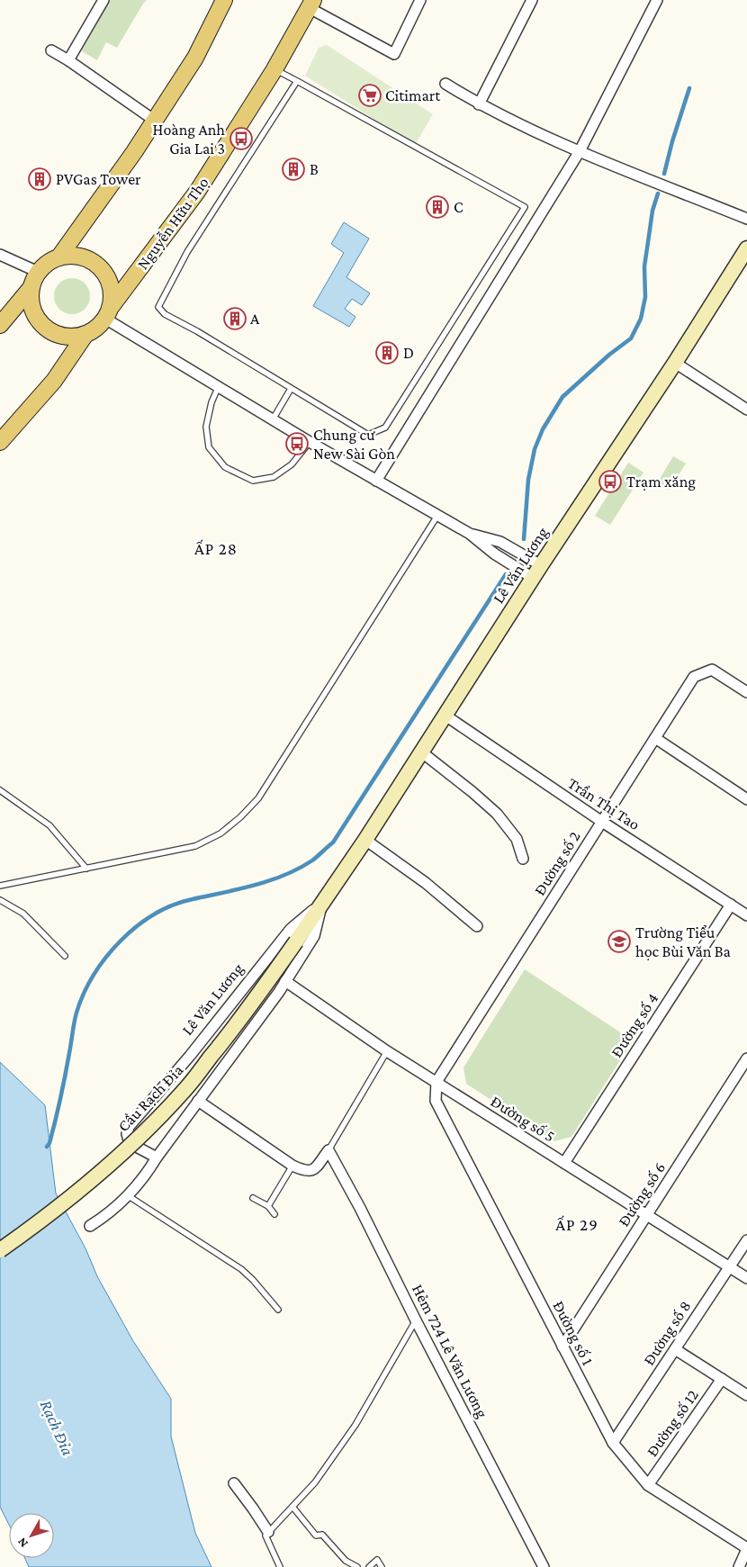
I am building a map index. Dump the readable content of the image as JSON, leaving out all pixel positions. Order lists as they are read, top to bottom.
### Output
{
  "streets": {
    "main road": ["Nguyễn Hữu Thọ", "Lê Văn Lương", "Cầu Rạch Đỉa"],
    "street": [
      "Trần Thị Tao",
      "Đường số 2",
      "Đường số 4",
      "Đường số 5",
      "Đường số 6",
      "Đường số 1",
      "Đường số 8",
      "Hẻm 724 Lê Văn Lương",
      "Đường số 12"
    ]
  },
  "crossings": [
    ["Lê Văn Lương", "Trần Thị Tao"],
    ["Lê Văn Lương", "Cầu Rạch Đỉa"],
    ["Lê Văn Lương", "Đường số 5"],
    ["Trần Thị Tao", "Đường số 2"],
    ["Trần Thị Tao", "Đường số 4"],
    ["Đường số 2", "Đường số 5"],
    ["Đường số 2", "Đường số 1"],
    ["Đường số 4", "Đường số 5"],
    ["Đường số 5", "Đường số 6"],
    ["Đường số 5", "Đường số 1"],
    ["Đường số 5", "Đường số 8"],
    ["Đường số 6", "Đường số 1"],
    ["Đường số 1", "Đường số 8"],
    ["Đường số 1", "Đường số 12"]
  ],
  "districts": ["ẤP 28", "ẤP 29"],
  "water": ["Rạch Đỉa"],
  "places": {
    "supermarket": ["Citimart"],
    "bus stop": ["Hoàng Anh Gia Lai 3", "Chung cư New Sài Gòn", "Trạm xăng"],
    "building": [
      "B",
      "PVGas Tower",
      "C",
      "A",
      "D"
    ],
    "school or university": ["Trường Tiểu học Bùi Văn Ba"]
  },
  "north": "bottom left"
}
